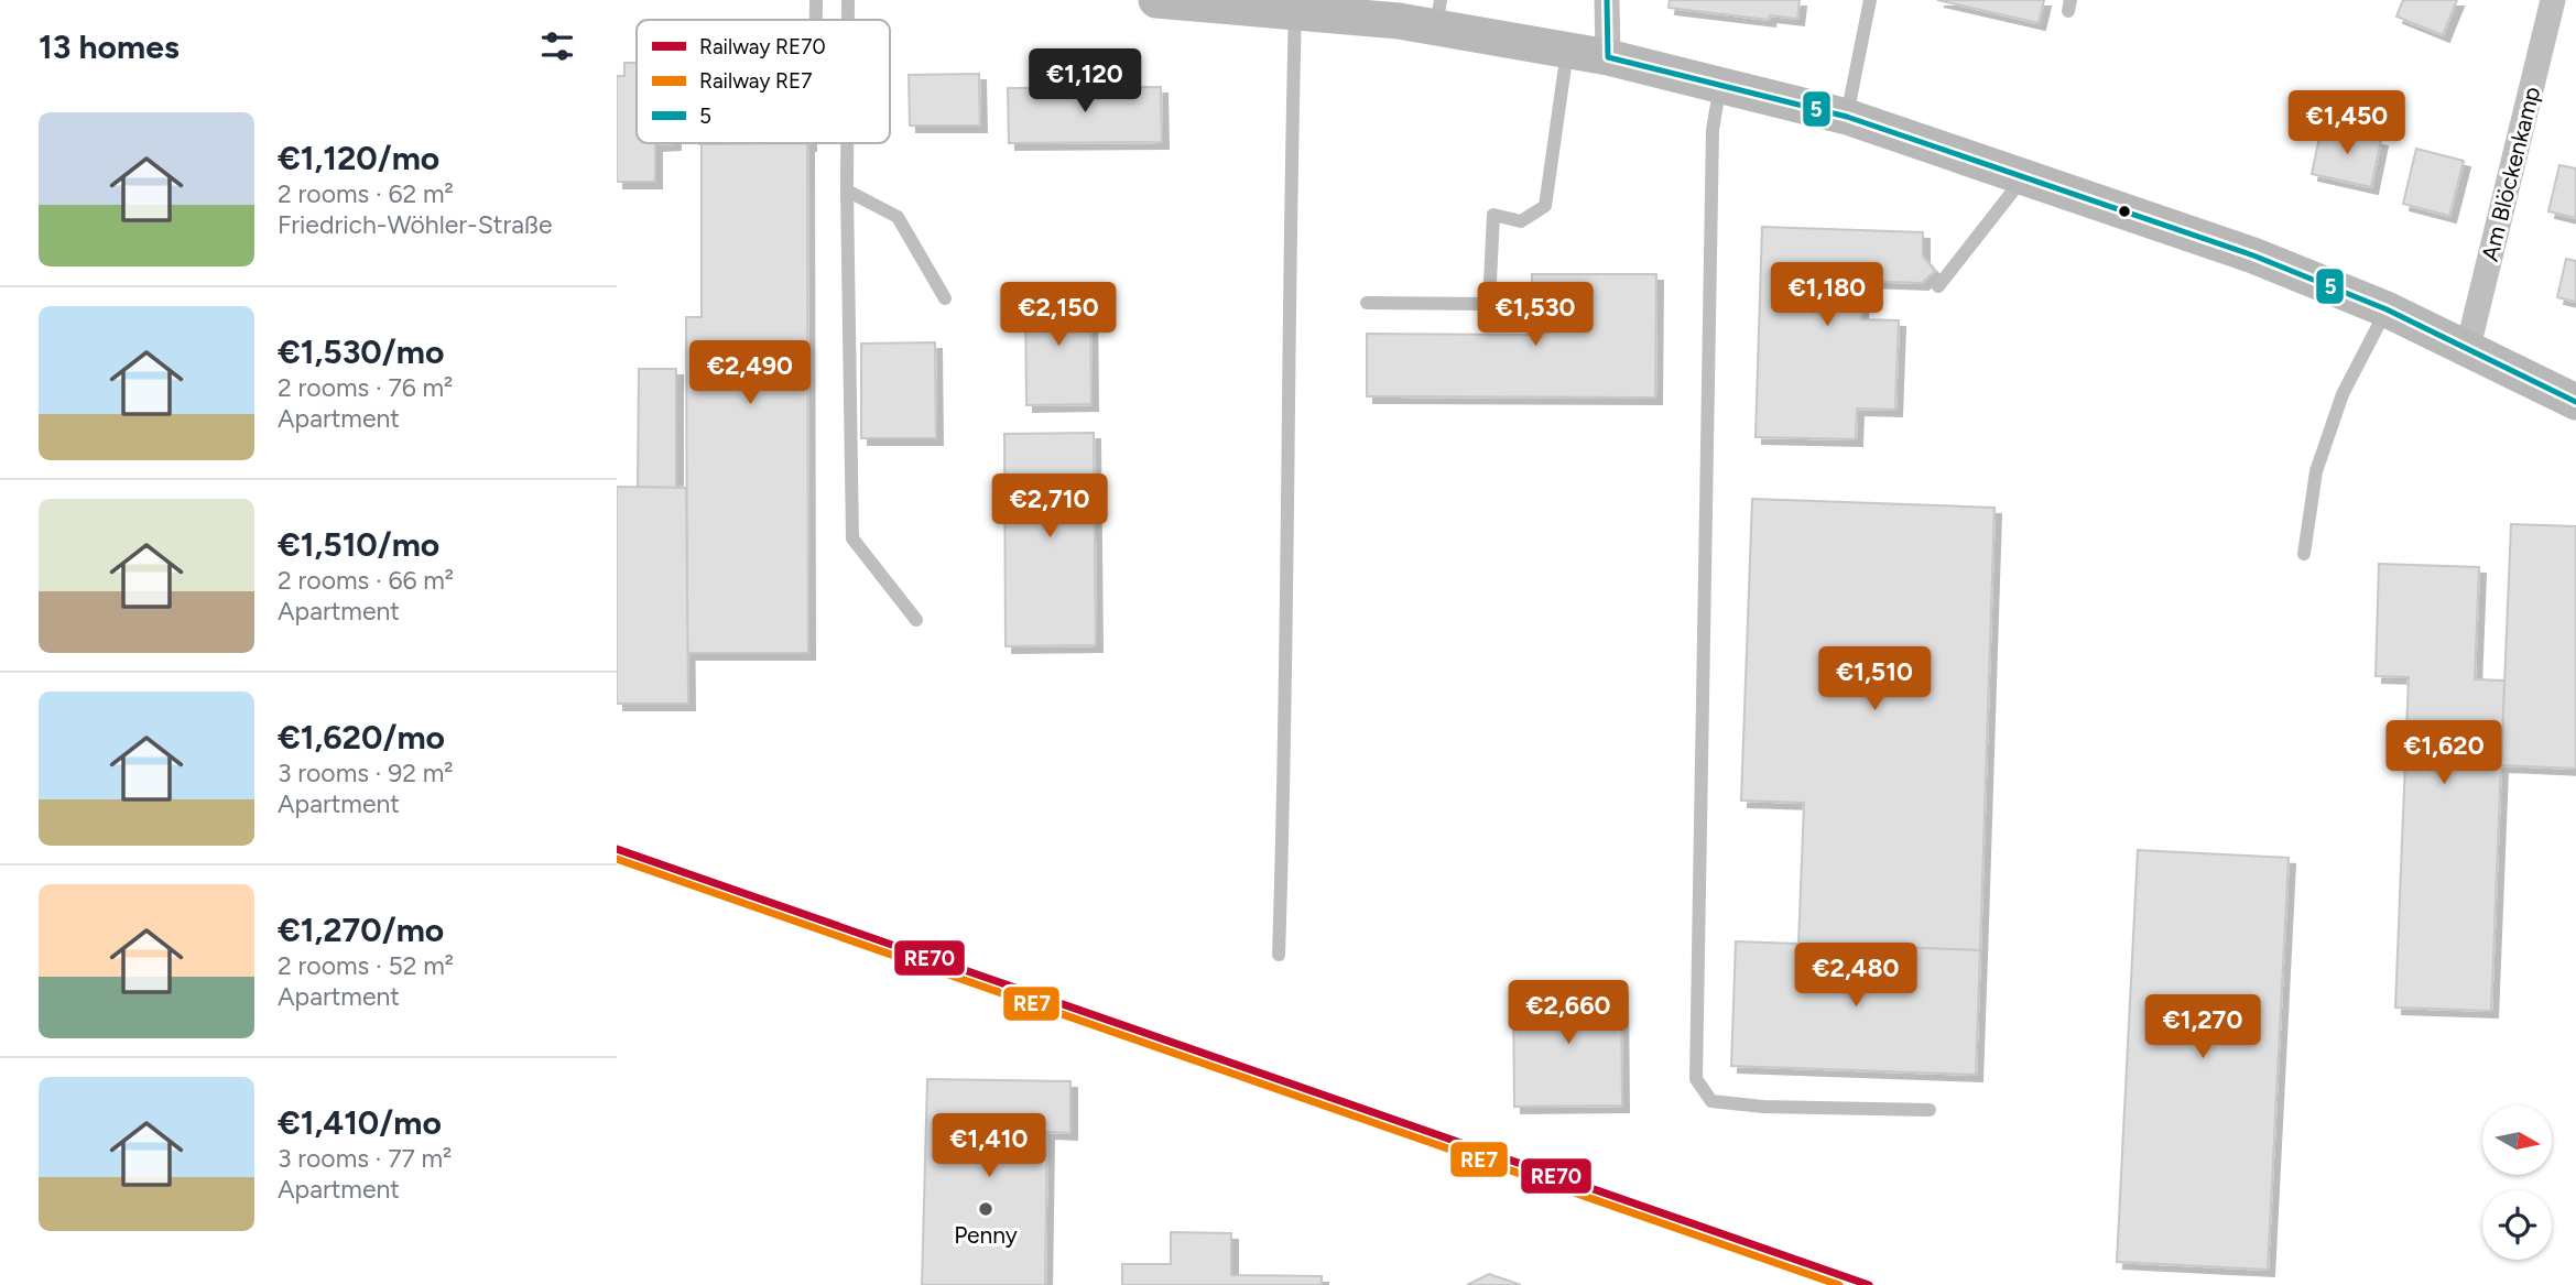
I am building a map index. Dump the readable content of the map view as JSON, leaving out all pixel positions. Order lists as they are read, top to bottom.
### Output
{
  "streets": {
    "street": ["Am Blöckenkamp"]
  },
  "places": ["Penny"],
  "lines": ["transit line 5", "rail line RE70", "rail line RE7"],
  "legend": ["Railway RE70", "Railway RE7", "5"],
  "north": "right",
  "page": {
    "heading": "13 homes",
    "price": [
      "€1,120",
      "€1,450",
      "€1,180",
      "€2,150",
      "€1,530",
      "€2,490",
      "€2,710",
      "€1,510",
      "€1,620",
      "€2,480",
      "€2,660",
      "€1,270",
      "€1,410"
    ],
    "list": [
      {
        "name": "€1,120/mo",
        "note": "2 rooms · 62 m² · Friedrich-Wöhler-Straße"
      },
      {
        "name": "€1,530/mo",
        "note": "2 rooms · 76 m² · Apartment"
      },
      {
        "name": "€1,510/mo",
        "note": "2 rooms · 66 m² · Apartment"
      },
      {
        "name": "€1,620/mo",
        "note": "3 rooms · 92 m² · Apartment"
      },
      {
        "name": "€1,270/mo",
        "note": "2 rooms · 52 m² · Apartment"
      },
      {
        "name": "€1,410/mo",
        "note": "3 rooms · 77 m² · Apartment"
      }
    ]
  }
}
